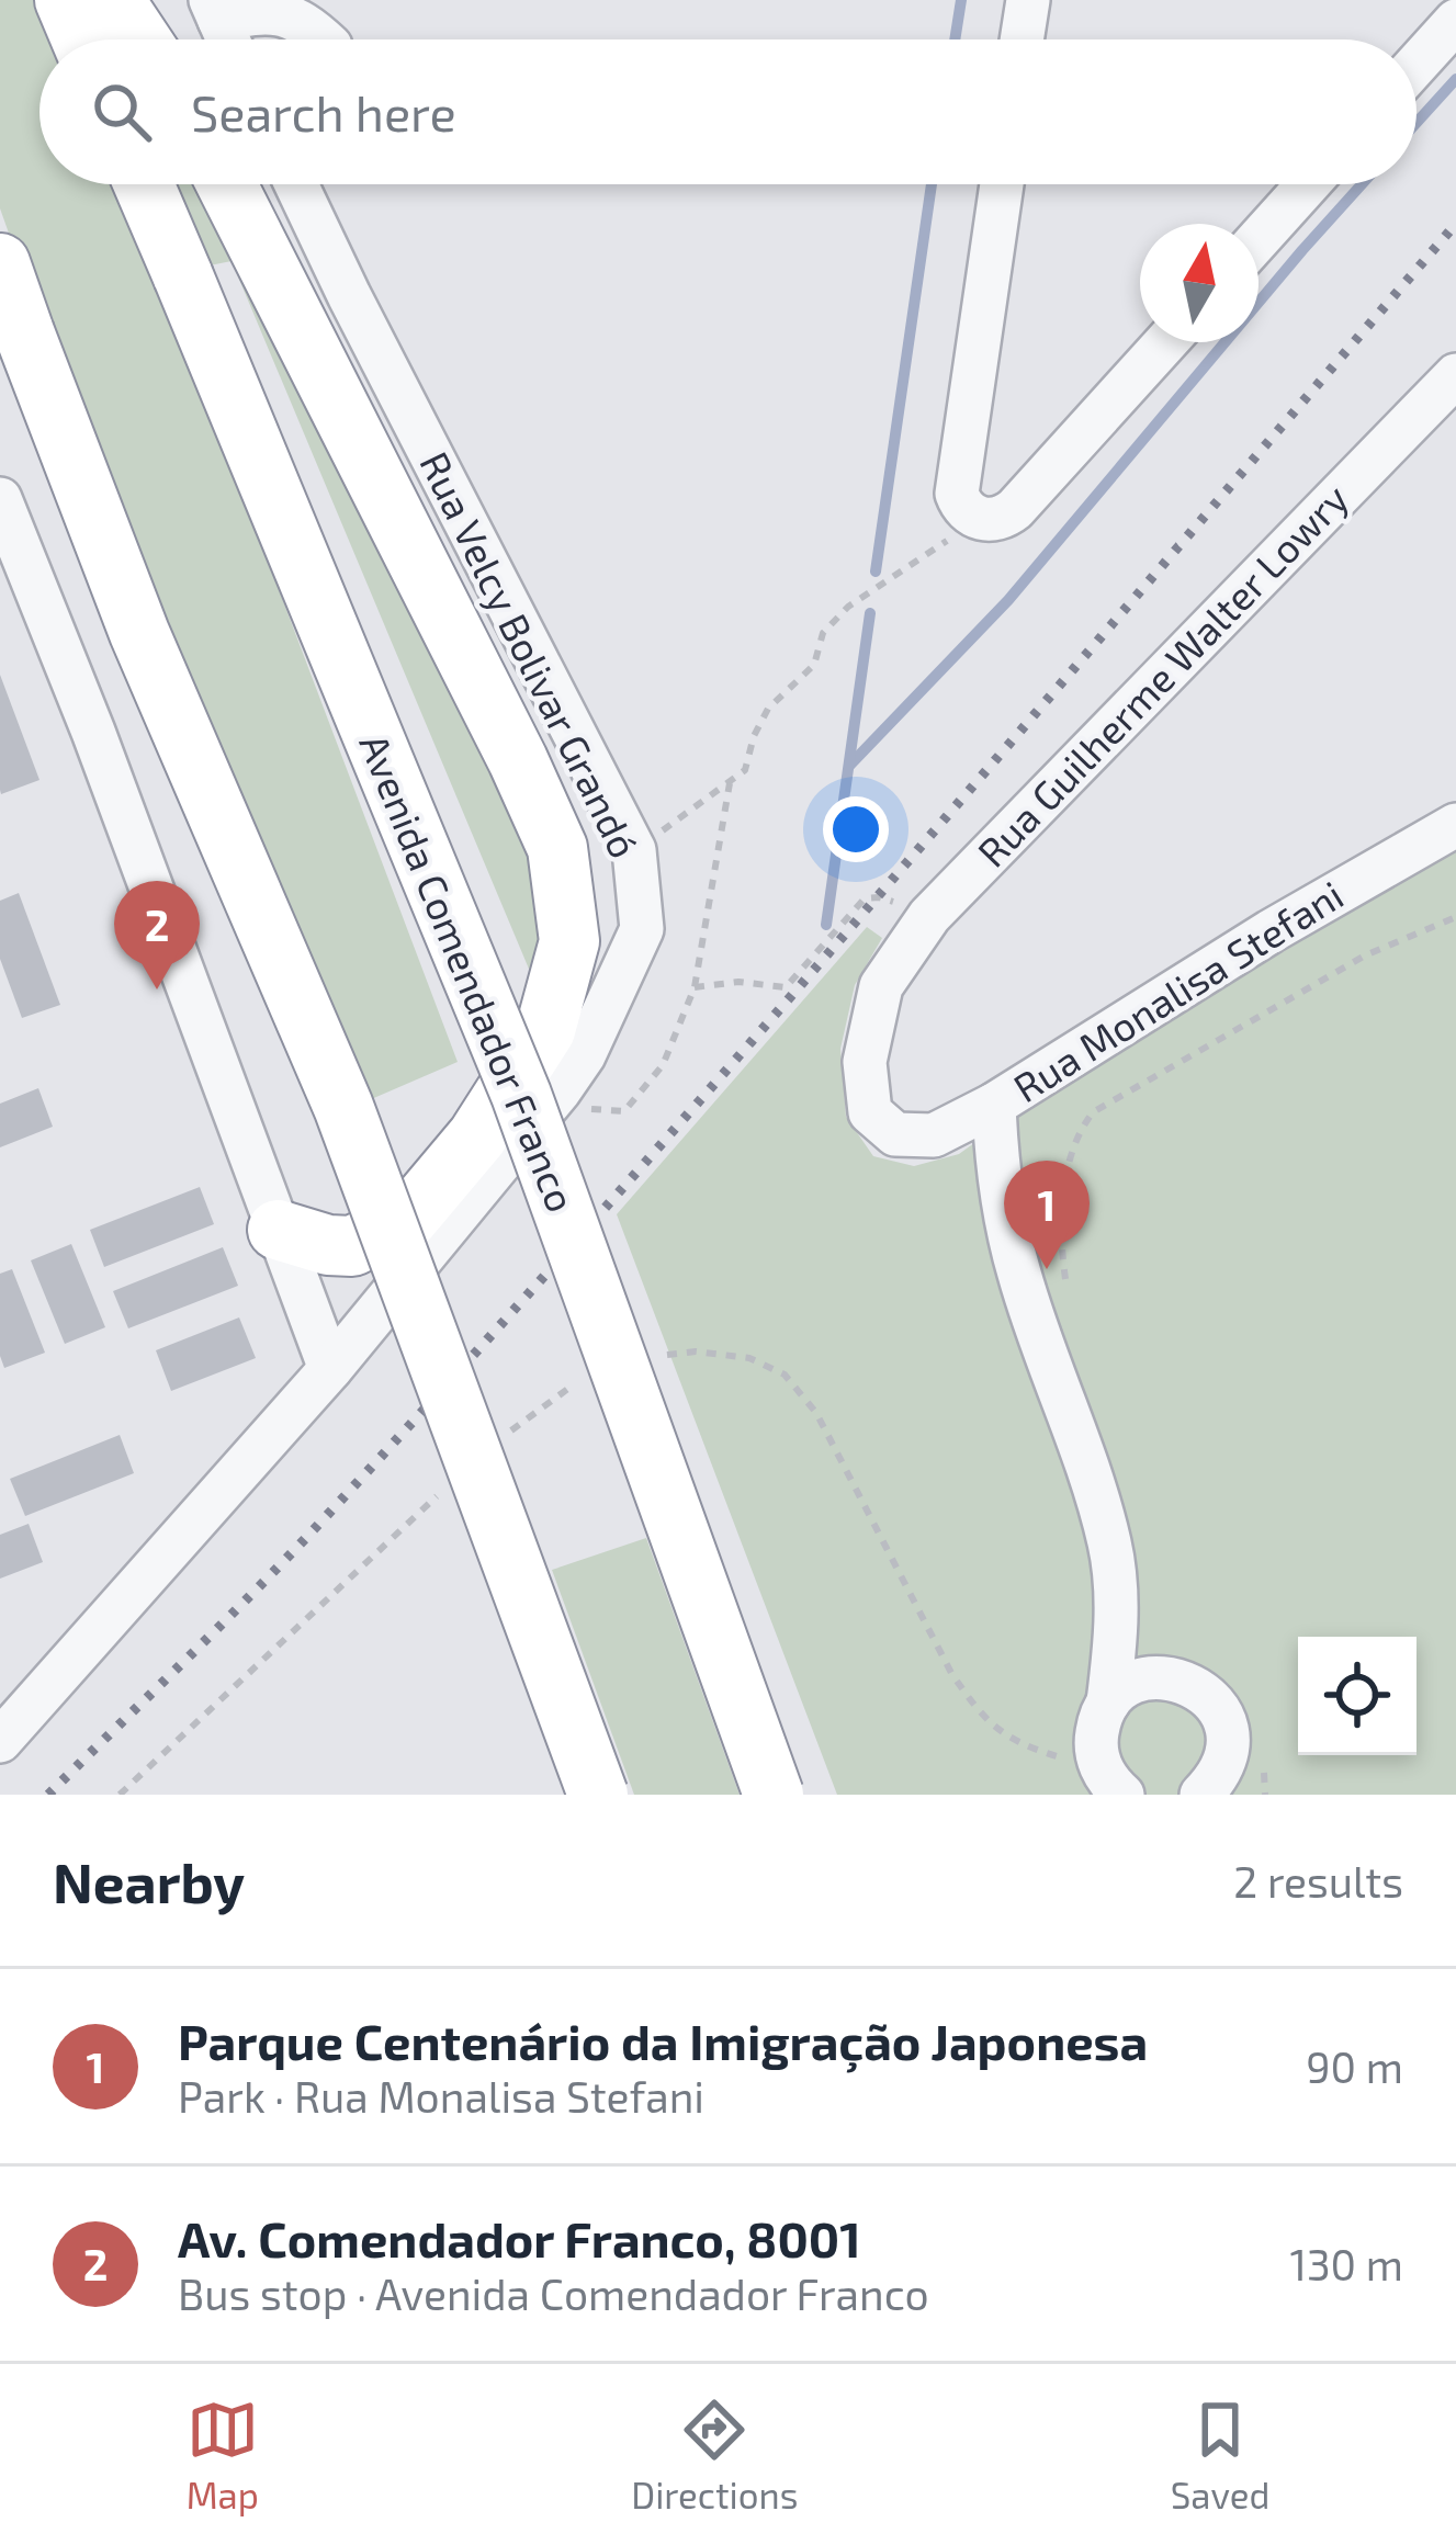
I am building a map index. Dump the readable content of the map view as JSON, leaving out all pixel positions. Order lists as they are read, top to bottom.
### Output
{
  "streets": {
    "highway": ["Avenida Comendador Franco"],
    "street": ["Rua Velcy Bolivar Grandó", "Rua Guilherme Walter Lowry", "Rua Monalisa Stefani"]
  },
  "crossings": [
    ["Rua Guilherme Walter Lowry", "Rua Monalisa Stefani"]
  ],
  "north": "top",
  "page": {
    "search": "Search here",
    "pins": ["2", "1"],
    "heading": ["Nearby", "2 results"],
    "list": [
      {
        "mark": "1",
        "name": "Parque Centenário da Imigração Japonesa",
        "note": "Park · Rua Monalisa Stefani",
        "value": "90 m"
      },
      {
        "mark": "2",
        "name": "Av. Comendador Franco, 8001",
        "note": "Bus stop · Avenida Comendador Franco",
        "value": "130 m"
      }
    ],
    "nav": ["Map", "Directions", "Saved"]
  }
}
